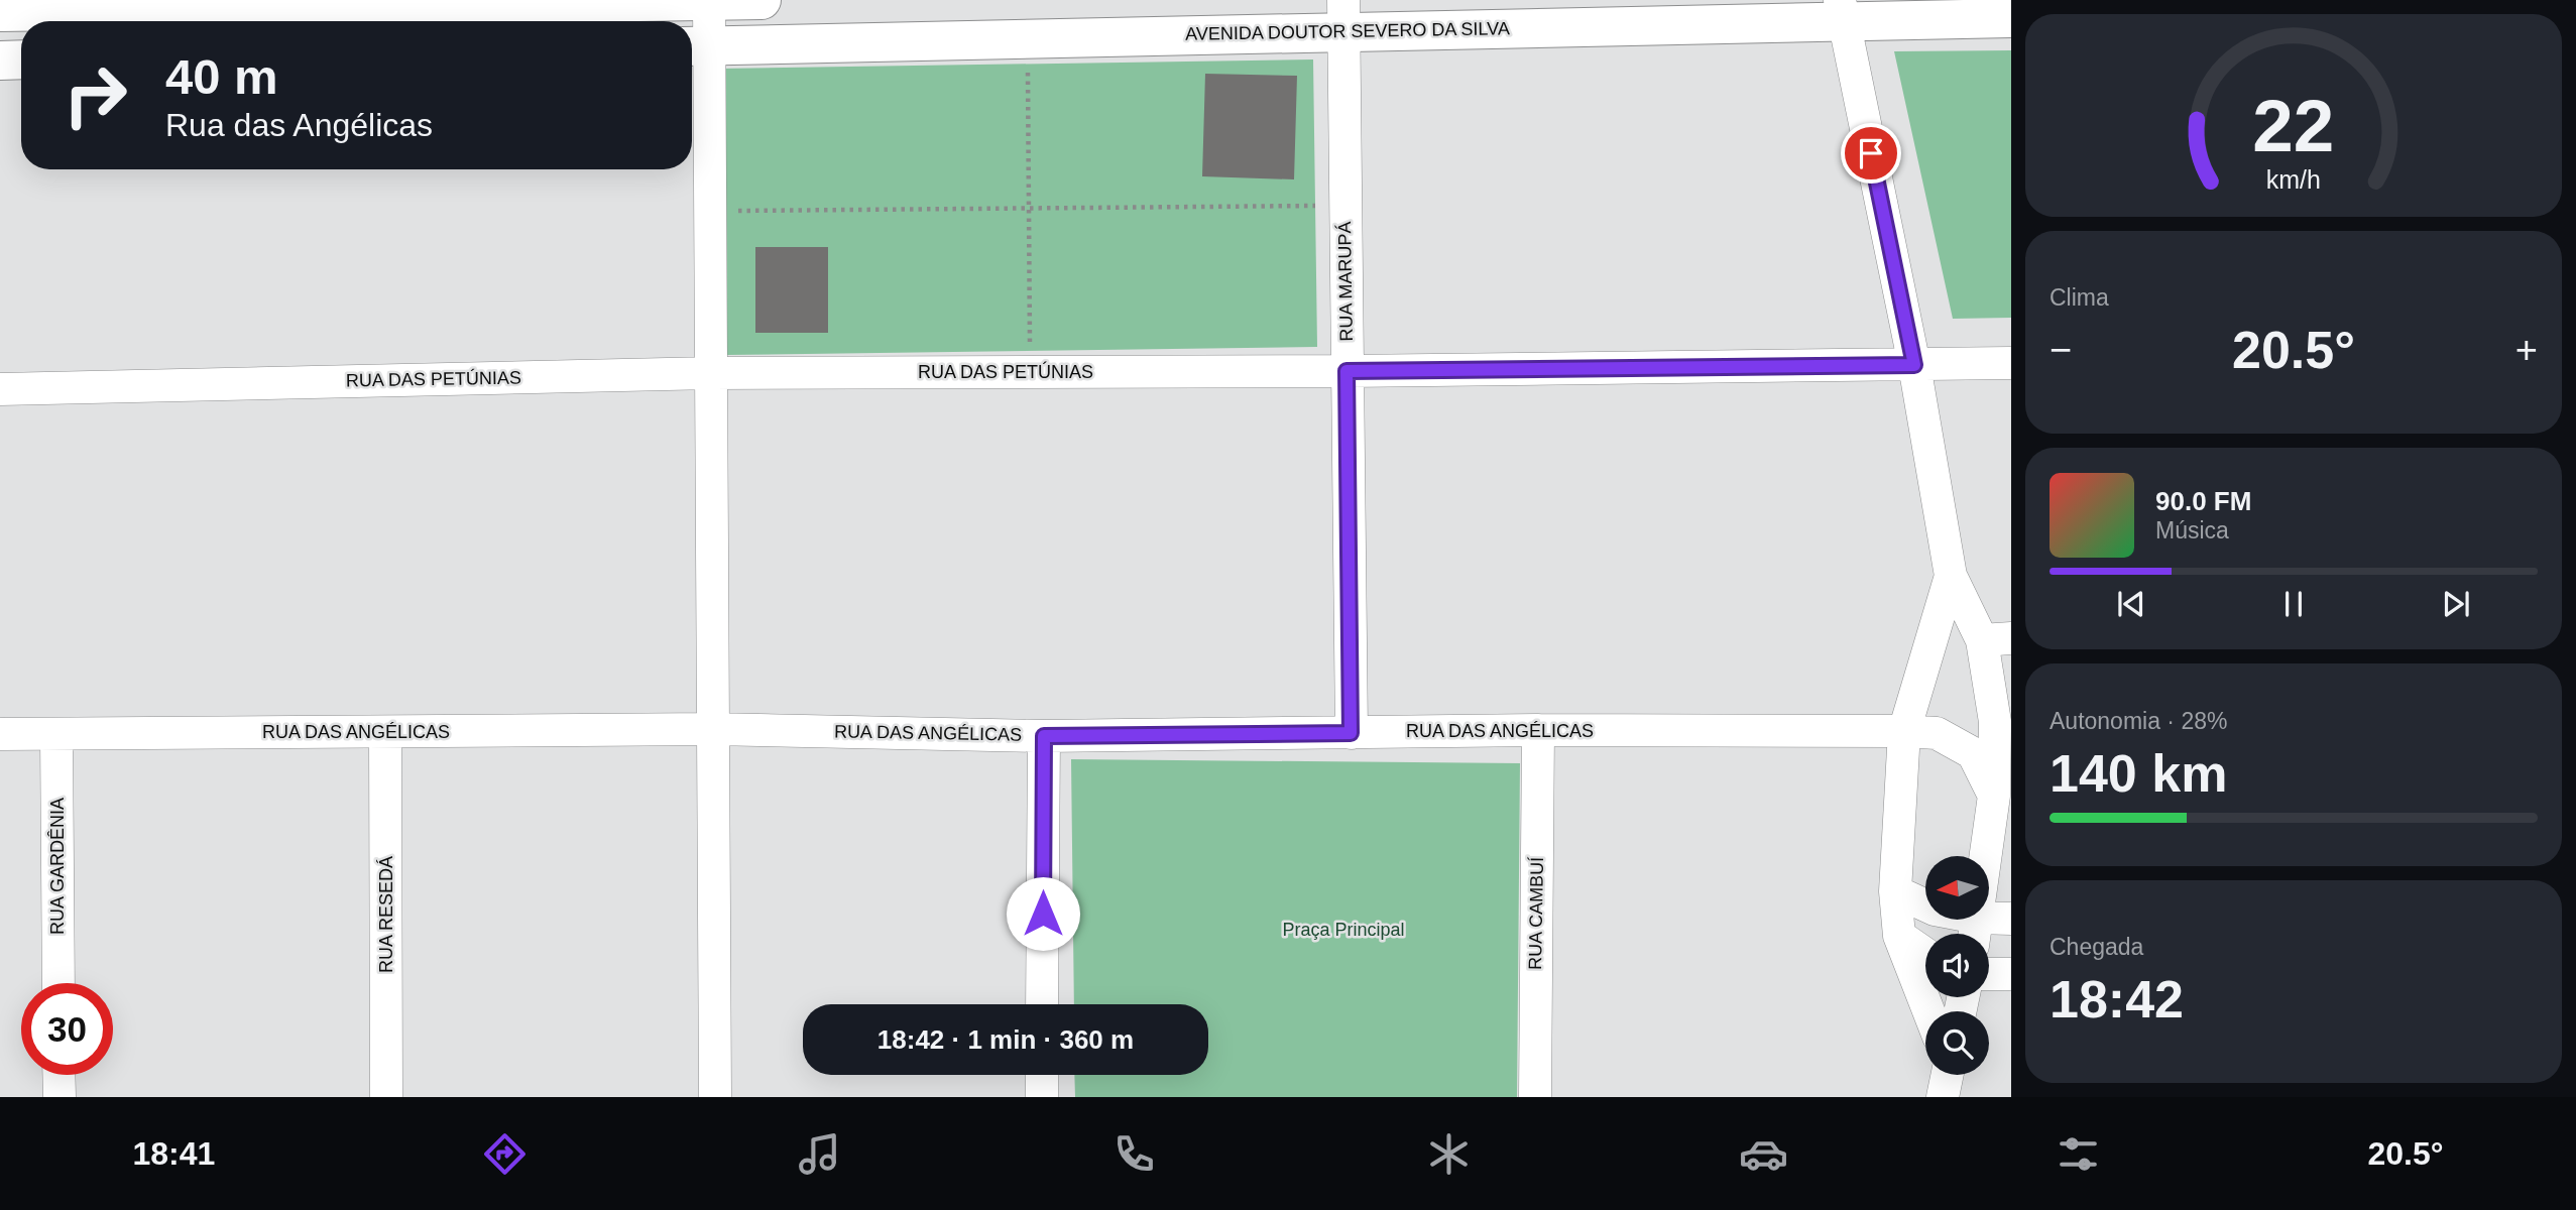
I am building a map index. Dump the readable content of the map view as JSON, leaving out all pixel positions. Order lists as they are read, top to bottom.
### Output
{
  "streets": {
    "main road": ["AVENIDA DOUTOR SEVERO DA SILVA"],
    "street": [
      "RUA MARUPÁ",
      "RUA DAS PETÚNIAS",
      "RUA DAS ANGÉLICAS",
      "RUA GARDÊNIA",
      "RUA CAMBUÍ",
      "RUA RESEDÁ"
    ]
  },
  "crossings": [
    ["AVENIDA DOUTOR SEVERO DA SILVA", "RUA MARUPÁ"],
    ["RUA MARUPÁ", "RUA DAS PETÚNIAS"],
    ["RUA MARUPÁ", "RUA DAS ANGÉLICAS"],
    ["RUA DAS ANGÉLICAS", "RUA GARDÊNIA"],
    ["RUA DAS ANGÉLICAS", "RUA CAMBUÍ"],
    ["RUA DAS ANGÉLICAS", "RUA RESEDÁ"]
  ],
  "parks": ["Praça Principal"],
  "north": "left",
  "page": {
    "turn": ["40 m", "Rua das Angélicas"],
    "tile": [
      "Clima",
      ["Autonomia · 28%", "140 km"],
      ["Chegada", "18:42"]
    ],
    "heat": ["−", "20.5°", "+"],
    "song": ["90.0 FM", "Música"],
    "limit": "30",
    "trip": "18:42 · 1 min · 360 m",
    "tabs": ["18:41", "20.5°"],
    "gauge": ["22", "km/h"]
  }
}
